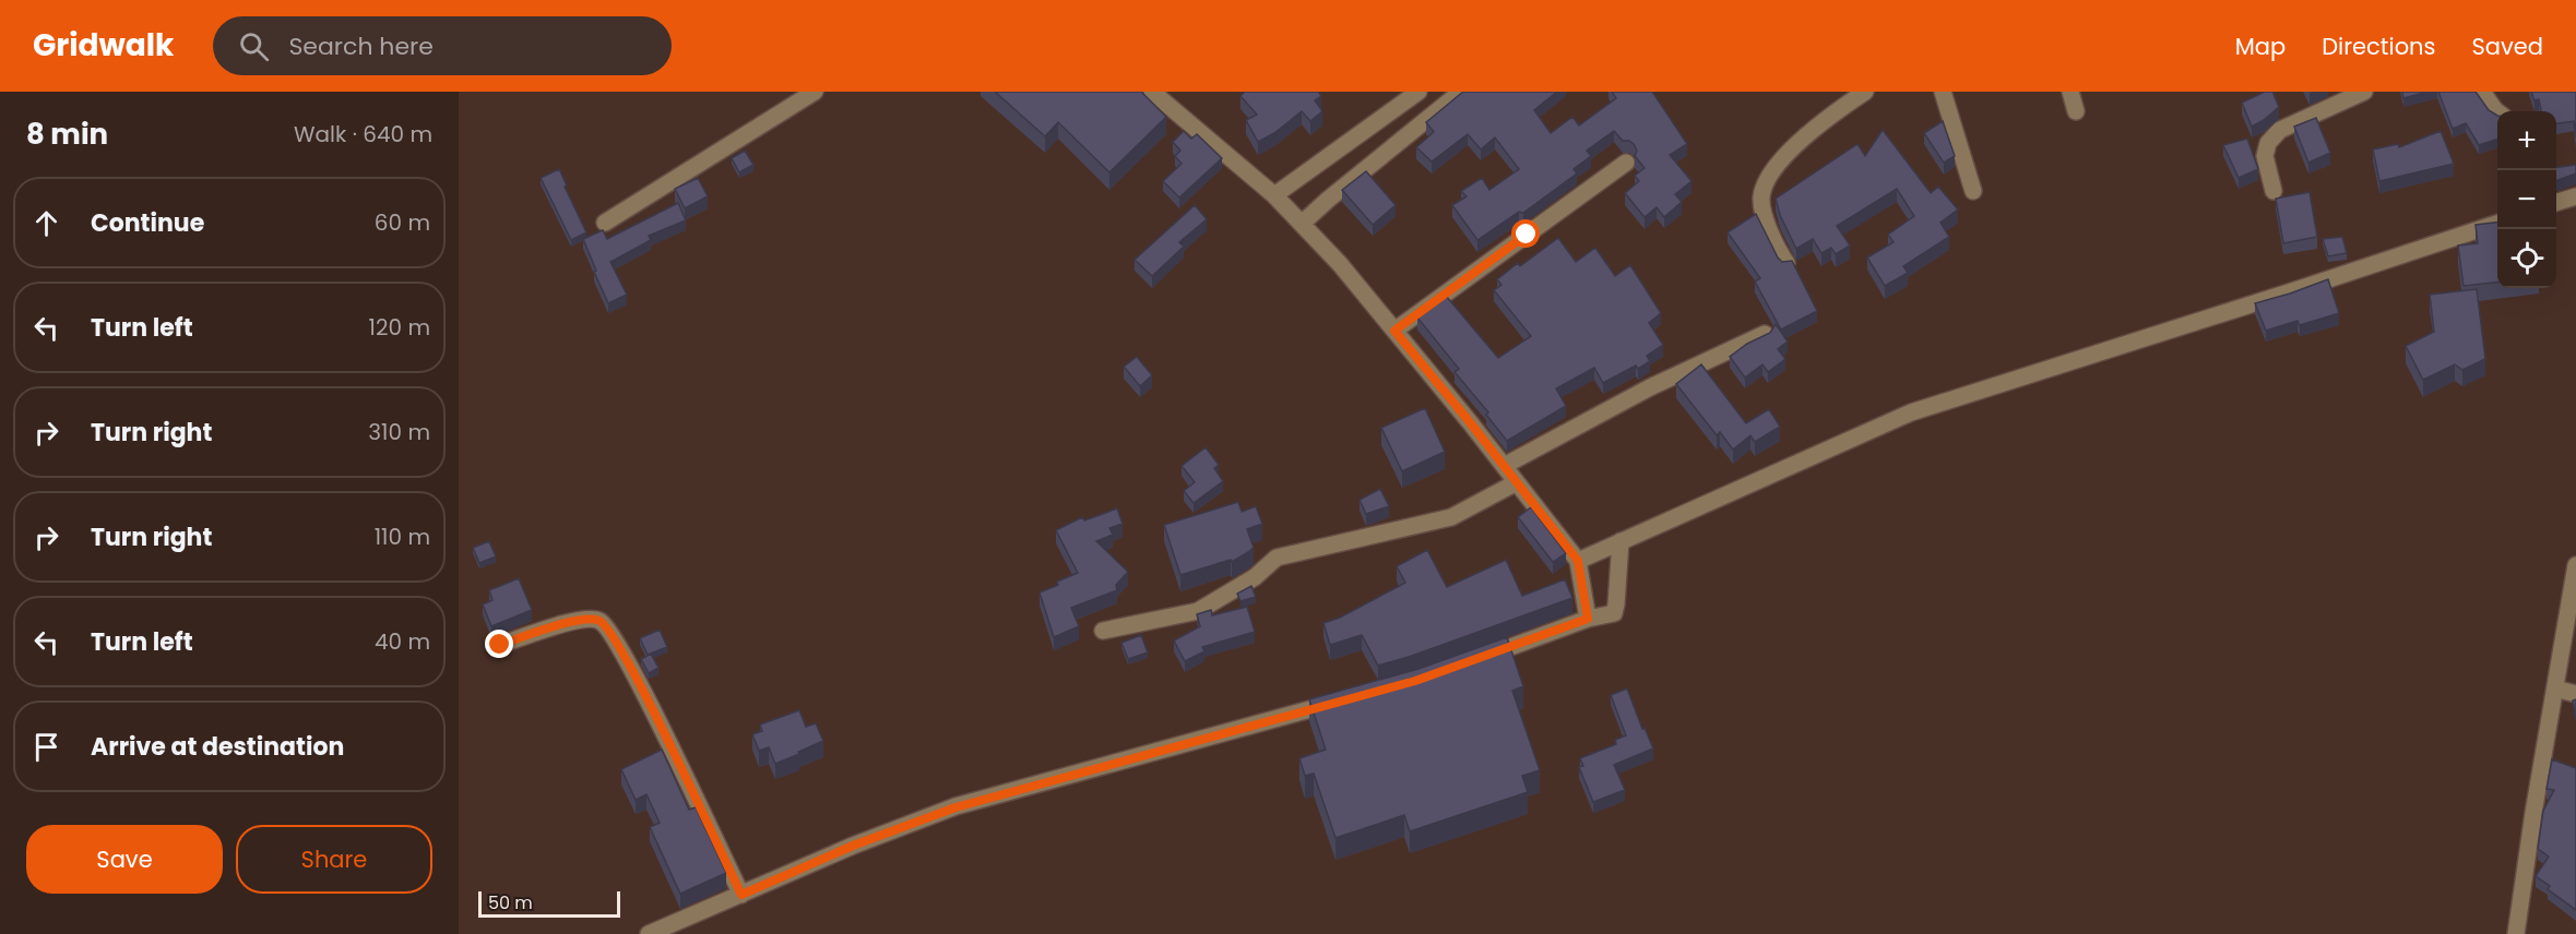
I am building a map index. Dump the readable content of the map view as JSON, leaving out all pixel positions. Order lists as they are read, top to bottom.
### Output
{
  "scale_bar": "50 m",
  "page": {
    "header": "Gridwalk",
    "search": "Search here",
    "nav": ["Map", "Directions", "Saved"],
    "heading": ["8 min", "Walk · 640 m"],
    "map_buttons": ["+", "−"],
    "list": [
      ["Continue", "60 m"],
      ["Turn left", "120 m"],
      ["Turn right", "310 m"],
      ["Turn right", "110 m"],
      ["Turn left", "40 m"],
      "Arrive at destination"
    ],
    "buttons": ["Save", "Share"],
    "scale": "50 m"
  }
}
